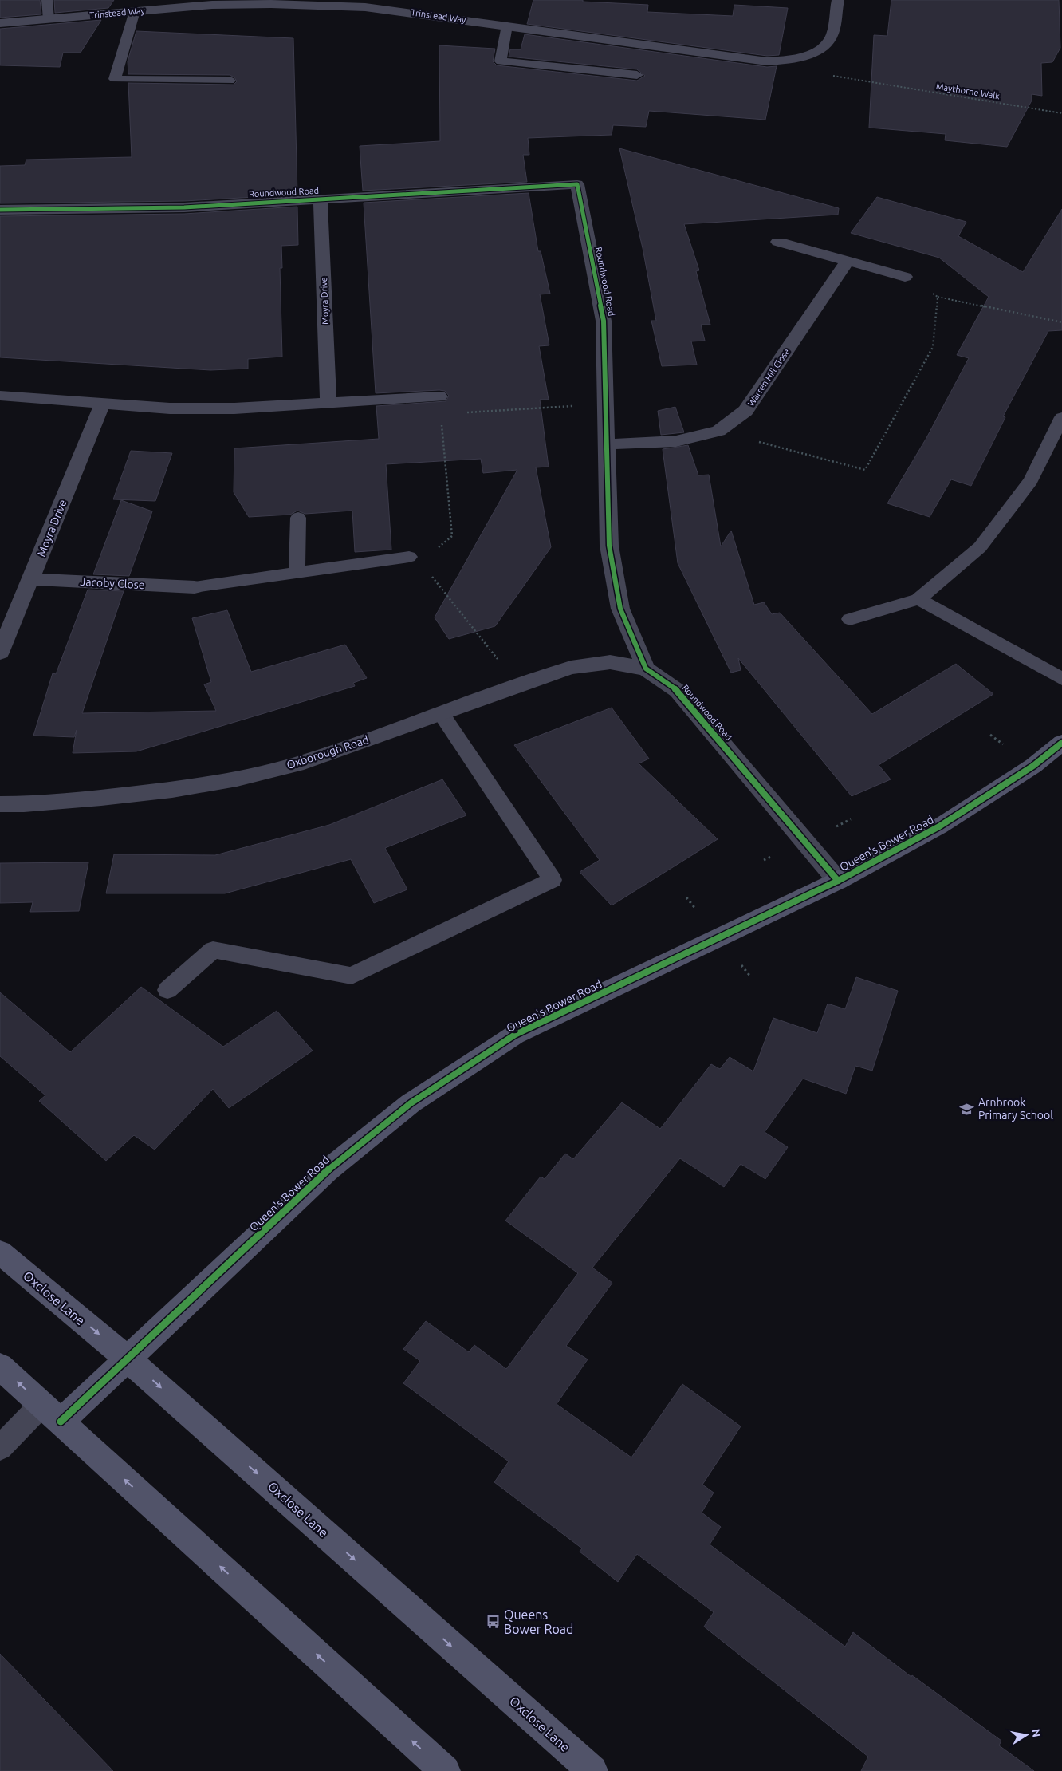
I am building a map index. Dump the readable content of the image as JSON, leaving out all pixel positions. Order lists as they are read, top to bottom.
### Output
{
  "streets": {
    "street": [
      "Trinstead Way",
      "Roundwood Road",
      "Moyra Drive",
      "Warren Hill Close",
      "Jacoby Close",
      "Oxborough Road",
      "Queen's Bower Road",
      "Oxclose Lane"
    ],
    "path": ["Maythorne Walk"]
  },
  "crossings": [
    ["Roundwood Road", "Moyra Drive"],
    ["Roundwood Road", "Warren Hill Close"],
    ["Roundwood Road", "Oxborough Road"],
    ["Roundwood Road", "Queen's Bower Road"],
    ["Moyra Drive", "Jacoby Close"],
    ["Queen's Bower Road", "Oxclose Lane"]
  ],
  "places": {
    "school or university": ["Arnbrook Primary School"],
    "bus stop": ["Queens Bower Road"]
  },
  "north": "right"
}
